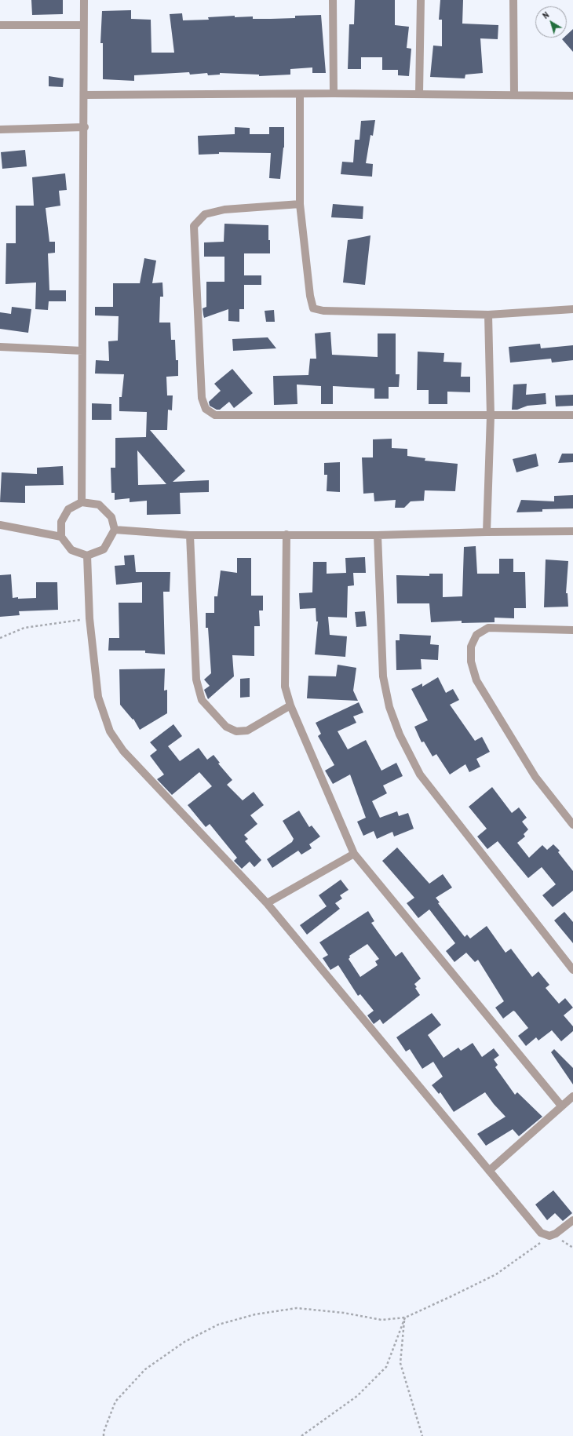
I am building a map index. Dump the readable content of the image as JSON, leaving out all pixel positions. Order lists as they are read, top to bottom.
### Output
{
  "north": "top left"
}
